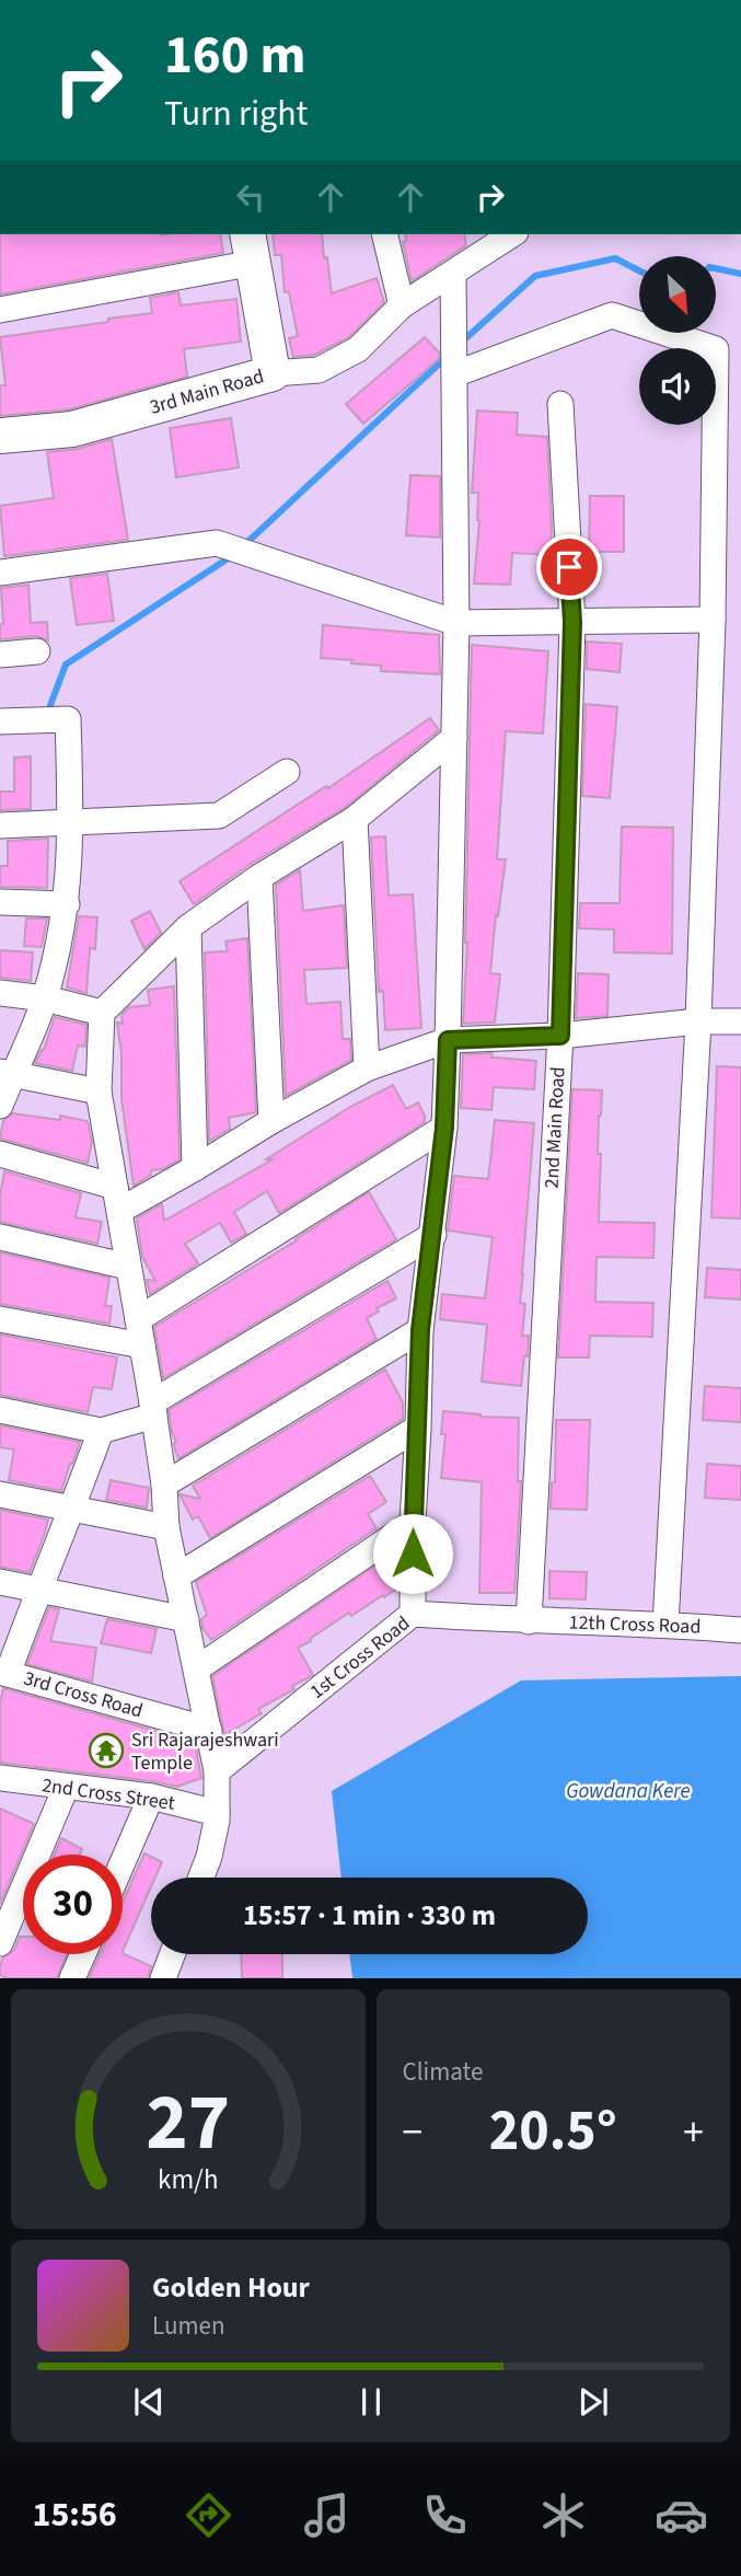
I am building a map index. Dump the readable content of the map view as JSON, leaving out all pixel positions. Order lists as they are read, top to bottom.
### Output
{
  "streets": {
    "street": [
      "3rd Main Road",
      "2nd Main Road",
      "12th Cross Road",
      "1st Cross Road",
      "3rd Cross Road",
      "2nd Cross Street"
    ]
  },
  "crossings": [
    ["2nd Main Road", "12th Cross Road"],
    ["2nd Main Road", "1st Cross Road"],
    ["12th Cross Road", "1st Cross Road"]
  ],
  "water": ["Gowdana Kere"],
  "places": {
    "temple": ["Sri Rajarajeshwari Temple"]
  },
  "north": "bottom right",
  "page": {
    "turn": ["160 m", "Turn right"],
    "limit": "30",
    "trip": "15:57 · 1 min · 330 m",
    "tile": "Climate",
    "heat": ["−", "20.5°", "+"],
    "song": ["Golden Hour", "Lumen"],
    "tabs": "15:56",
    "gauge": ["27", "km/h"]
  }
}
